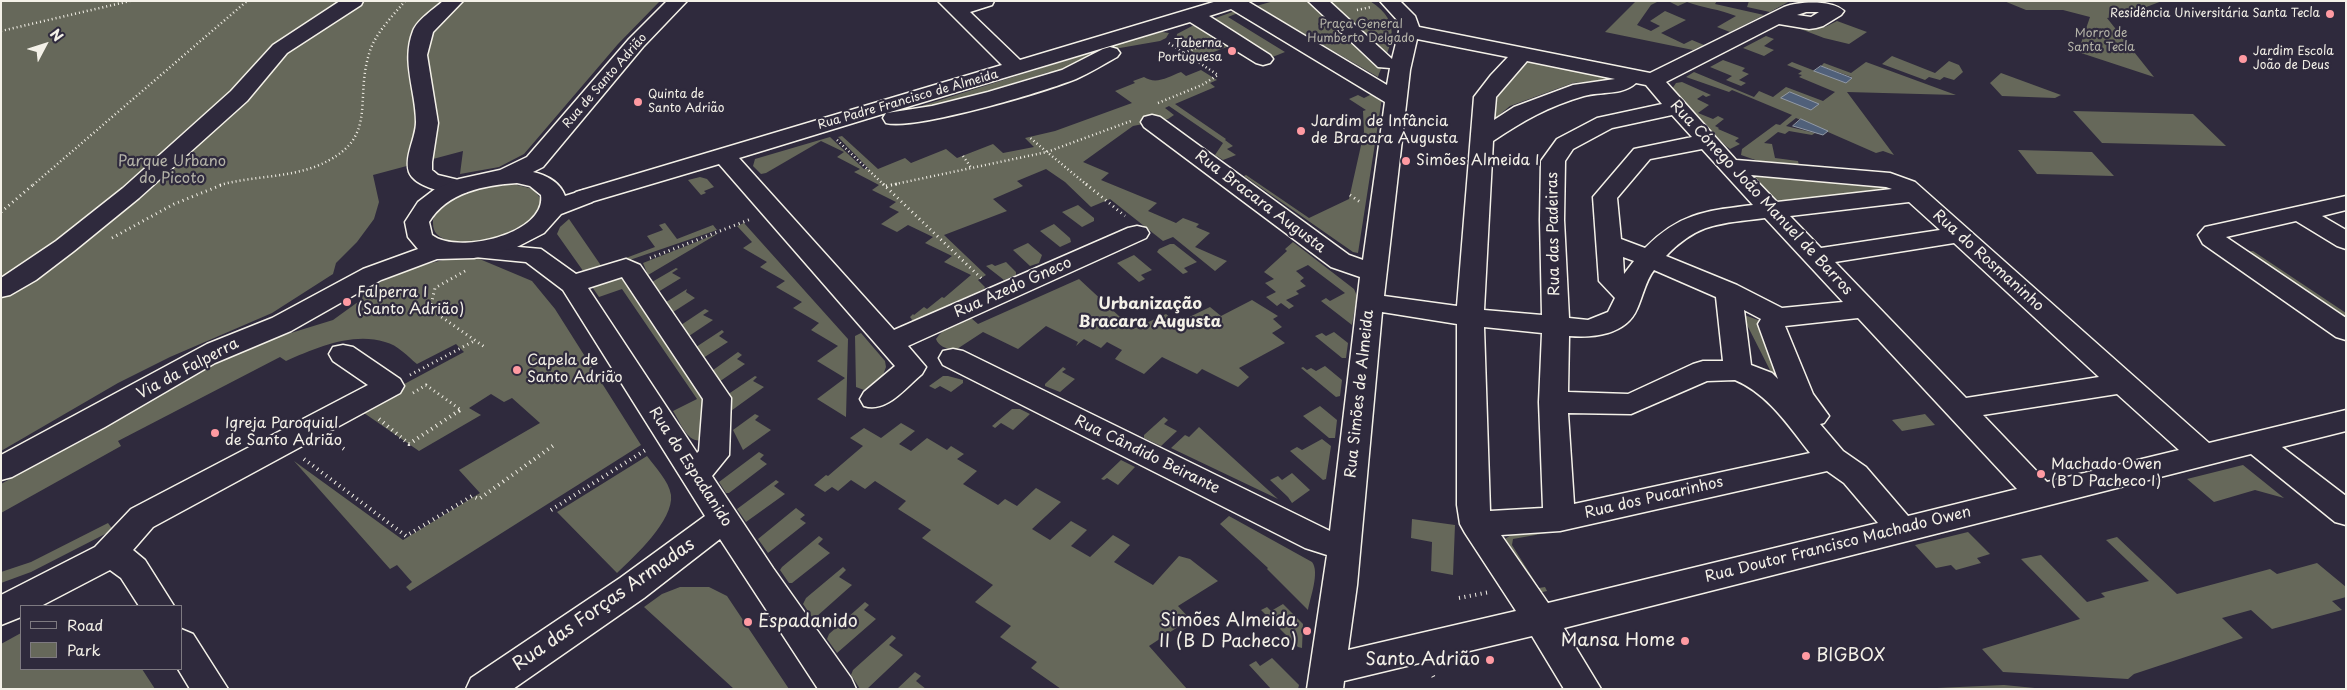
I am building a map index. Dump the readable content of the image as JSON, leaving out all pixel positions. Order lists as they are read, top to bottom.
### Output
{
  "streets": {
    "street": [
      "Rua de Santo Adrião",
      "Rua Padre Francisco de Almeida",
      "Rua Cónego João Manuel de Barros",
      "Rua Bracara Augusta",
      "Rua das Padeiras",
      "Rua do Rosmaninho",
      "Rua Azedo Gneco",
      "Via da Falperra",
      "Rua Simões de Almeida",
      "Rua Cândido Beirante",
      "Rua do Espadanido",
      "Rua dos Pucarinhos",
      "Rua Doutor Francisco Machado Owen",
      "Rua das Forças Armadas"
    ]
  },
  "crossings": [
    ["Rua de Santo Adrião", "Rua Padre Francisco de Almeida"],
    ["Rua de Santo Adrião", "Via da Falperra"],
    ["Rua Padre Francisco de Almeida", "Via da Falperra"],
    ["Rua Cónego João Manuel de Barros", "Rua das Padeiras"],
    ["Rua Cónego João Manuel de Barros", "Rua do Rosmaninho"],
    ["Rua Cónego João Manuel de Barros", "Rua Doutor Francisco Machado Owen"],
    ["Rua Bracara Augusta", "Rua Simões de Almeida"],
    ["Rua das Padeiras", "Rua dos Pucarinhos"],
    ["Rua do Rosmaninho", "Rua Doutor Francisco Machado Owen"],
    ["Rua Simões de Almeida", "Rua Cândido Beirante"],
    ["Rua Simões de Almeida", "Rua Doutor Francisco Machado Owen"],
    ["Rua do Espadanido", "Rua das Forças Armadas"]
  ],
  "districts": ["Urbanização Bracara Augusta"],
  "parks": ["Praça General Humberto Delgado", "Morro de Santa Tecla", "Parque Urbano do Picoto"],
  "places": [
    "Residência Universitária Santa Tecla",
    "Taberna Portuguesa",
    "Jardim Escola João de Deus",
    "Quinta de Santo Adrião",
    "Jardim de Infância de Bracara Augusta",
    "Simões Almeida I",
    "Falperra I (Santo Adrião)",
    "Capela de Santo Adrião",
    "Igreja Paroquial de Santo Adrião",
    "Machado Owen (B D Pacheco I)",
    "Espadanido",
    "Simões Almeida II (B D Pacheco)",
    "Mansa Home",
    "BIGBOX",
    "Santo Adrião"
  ],
  "legend": ["Road", "Park"],
  "north": "top right"
}
